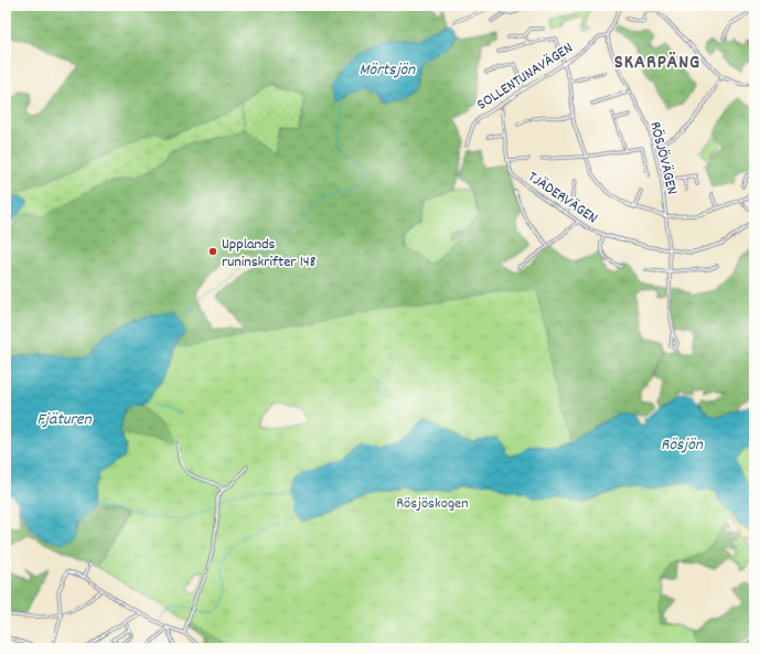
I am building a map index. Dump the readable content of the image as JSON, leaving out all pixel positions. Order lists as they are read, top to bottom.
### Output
{
  "streets": {
    "street": ["SOLLENTUNAVÄGEN", "RÖSJÖVÄGEN", "TJÄDERVÄGEN"]
  },
  "crossings": [
    ["SOLLENTUNAVÄGEN", "RÖSJÖVÄGEN"],
    ["SOLLENTUNAVÄGEN", "TJÄDERVÄGEN"],
    ["RÖSJÖVÄGEN", "TJÄDERVÄGEN"]
  ],
  "districts": ["SKARPÄNG"],
  "water": ["Mörtsjön", "Fjäturen", "Rösjön"],
  "parks": ["Rösjöskogen"],
  "places": ["Upplands runinskrifter 148"]
}
